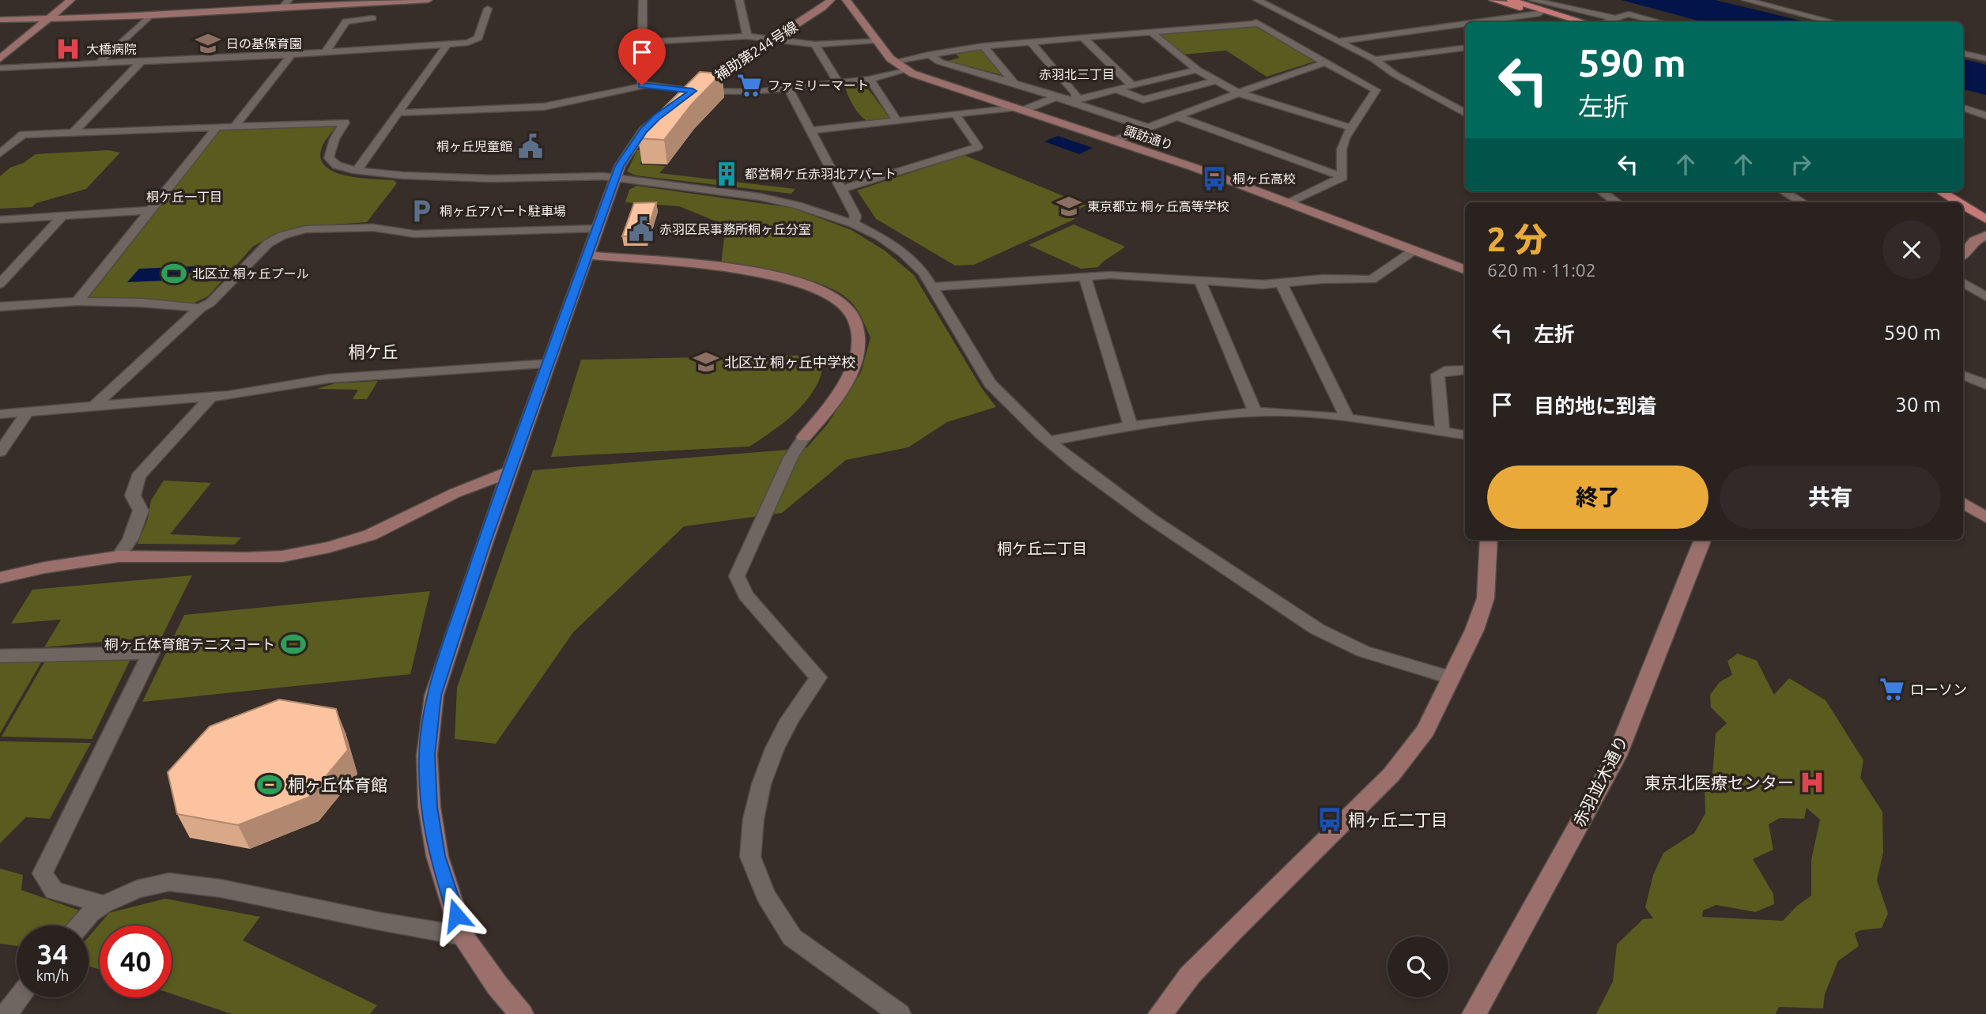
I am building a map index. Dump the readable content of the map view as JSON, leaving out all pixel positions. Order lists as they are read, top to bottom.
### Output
{
  "streets": {
    "street": ["補助第244号線", "諏訪通り", "赤羽並木通り"]
  },
  "districts": [
    "赤羽北三丁目",
    "桐ケ丘一丁目",
    "桐ケ丘",
    "桐ケ丘二丁目"
  ],
  "places": {
    "school or university": ["日の基保育園", "東京都立 桐ヶ丘高等学校", "北区立 桐ヶ丘中学校"],
    "hospital": ["大橋病院", "東京北医療センター"],
    "supermarket": ["ファミリーマート", "ローソン"],
    "public building": ["桐ヶ丘児童館", "赤羽区民事務所桐ヶ丘分室"],
    "building": ["都営桐ケ丘赤羽北アパート"],
    "bus stop": ["桐ヶ丘高校", "桐ヶ丘二丁目"],
    "parking": ["桐ヶ丘アパート駐車場"],
    "sports": ["北区立 桐ヶ丘プール", "桐ヶ丘体育館テニスコート", "桐ヶ丘体育館"]
  },
  "page": {
    "turn": ["590 m", "左折"],
    "heading": ["2 分", "620 m · 11:02"],
    "list": [
      {
        "name": "左折",
        "value": "590 m"
      },
      {
        "name": "目的地に到着",
        "value": "30 m"
      }
    ],
    "buttons": ["終了", "共有"],
    "speed": "34 km/h",
    "limit": "40"
  }
}
